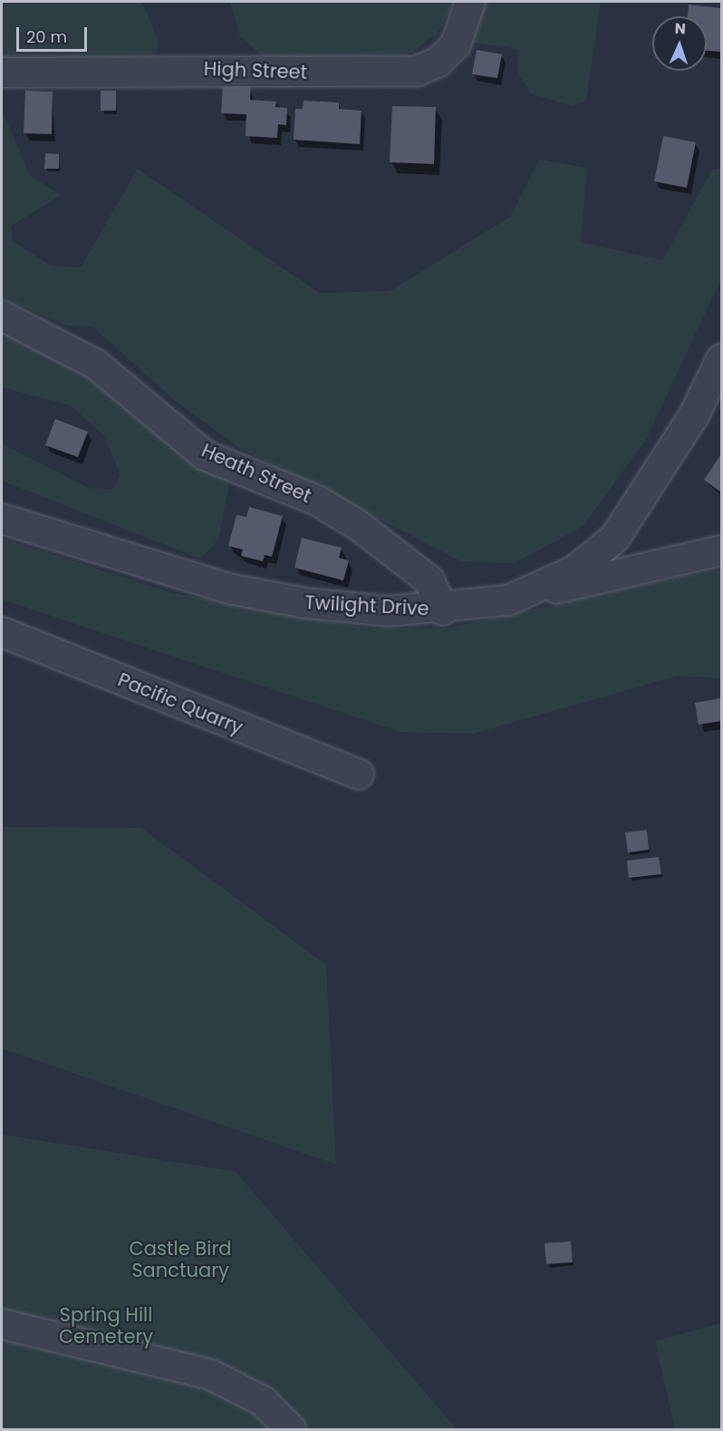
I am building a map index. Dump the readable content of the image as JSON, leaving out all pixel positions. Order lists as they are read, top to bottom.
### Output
{
  "streets": {
    "street": [
      "High Street",
      "Heath Street",
      "Twilight Drive",
      "Pacific Quarry"
    ]
  },
  "crossings": [
    ["Heath Street", "Twilight Drive"]
  ],
  "parks": ["Castle Bird Sanctuary", "Spring Hill Cemetery"],
  "scale_bar": "20 m",
  "north": "top"
}
